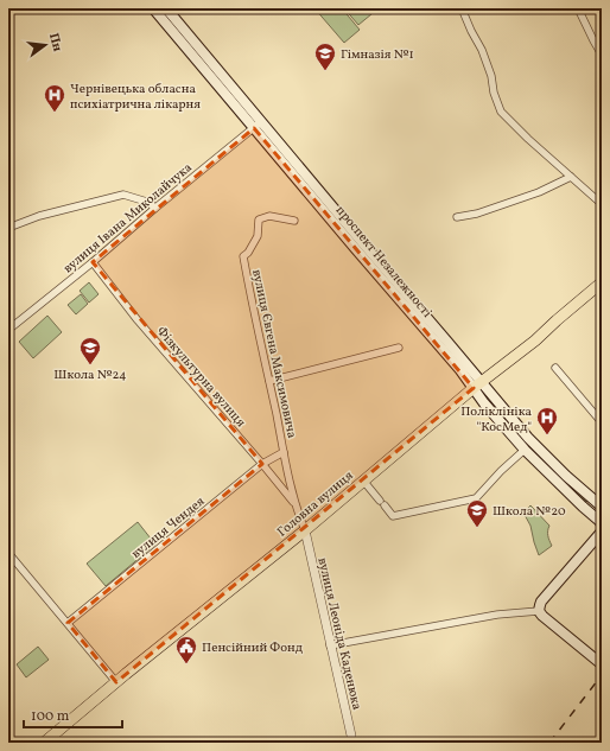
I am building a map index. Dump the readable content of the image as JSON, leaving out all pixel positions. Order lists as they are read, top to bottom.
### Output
{
  "streets": {
    "main road": ["проспект Незалежності", "Головна вулиця"],
    "street": [
      "вулиця Івана Миколайчука",
      "вулиця Євгена Максимовича",
      "Фізкультурна вулиця",
      "вулиця Чендея",
      "вулиця Леоніда Каденюка"
    ]
  },
  "crossings": [
    ["вулиця Івана Миколайчука", "проспект Незалежності"],
    ["вулиця Івана Миколайчука", "Фізкультурна вулиця"],
    ["проспект Незалежності", "Головна вулиця"],
    ["вулиця Євгена Максимовича", "Фізкультурна вулиця"],
    ["вулиця Євгена Максимовича", "Головна вулиця"],
    ["вулиця Євгена Максимовича", "вулиця Чендея"],
    ["вулиця Євгена Максимовича", "вулиця Леоніда Каденюка"],
    ["Фізкультурна вулиця", "вулиця Чендея"],
    ["Головна вулиця", "вулиця Леоніда Каденюка"]
  ],
  "places": {
    "school or university": ["Гімназія №1", "Школа №24", "Школа №20"],
    "hospital": ["Чернівецька обласна психіатрична лікарня", "Поліклініка \"КосМед\""],
    "public building": ["Пенсійний Фонд"]
  },
  "scale_bar": "100 m",
  "north": "right"
}
